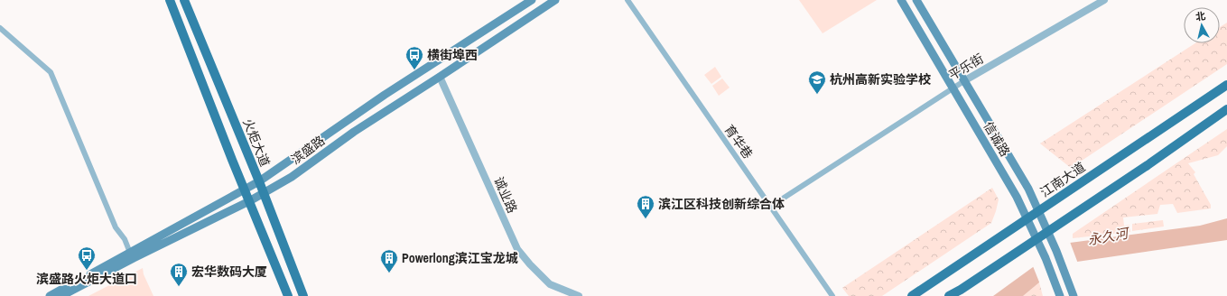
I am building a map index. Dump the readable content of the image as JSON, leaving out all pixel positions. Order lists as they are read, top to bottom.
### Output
{
  "streets": {
    "main road": [
      "信诚路",
      "火炬大道",
      "滨盛路",
      "江南大道"
    ],
    "street": ["平乐街", "育华巷", "诚业路"]
  },
  "crossings": [
    ["平乐街", "信诚路"],
    ["平乐街", "育华巷"],
    ["信诚路", "江南大道"],
    ["火炬大道", "滨盛路"],
    ["滨盛路", "诚业路"]
  ],
  "water": ["永久河"],
  "places": {
    "bus stop": ["横街埠西", "滨盛路火炬大道口"],
    "school or university": ["杭州高新实验学校"],
    "building": ["滨江区科技创新综合体", "Powerlong滨江宝龙城", "宏华数码大厦"]
  },
  "north": "top"
}
